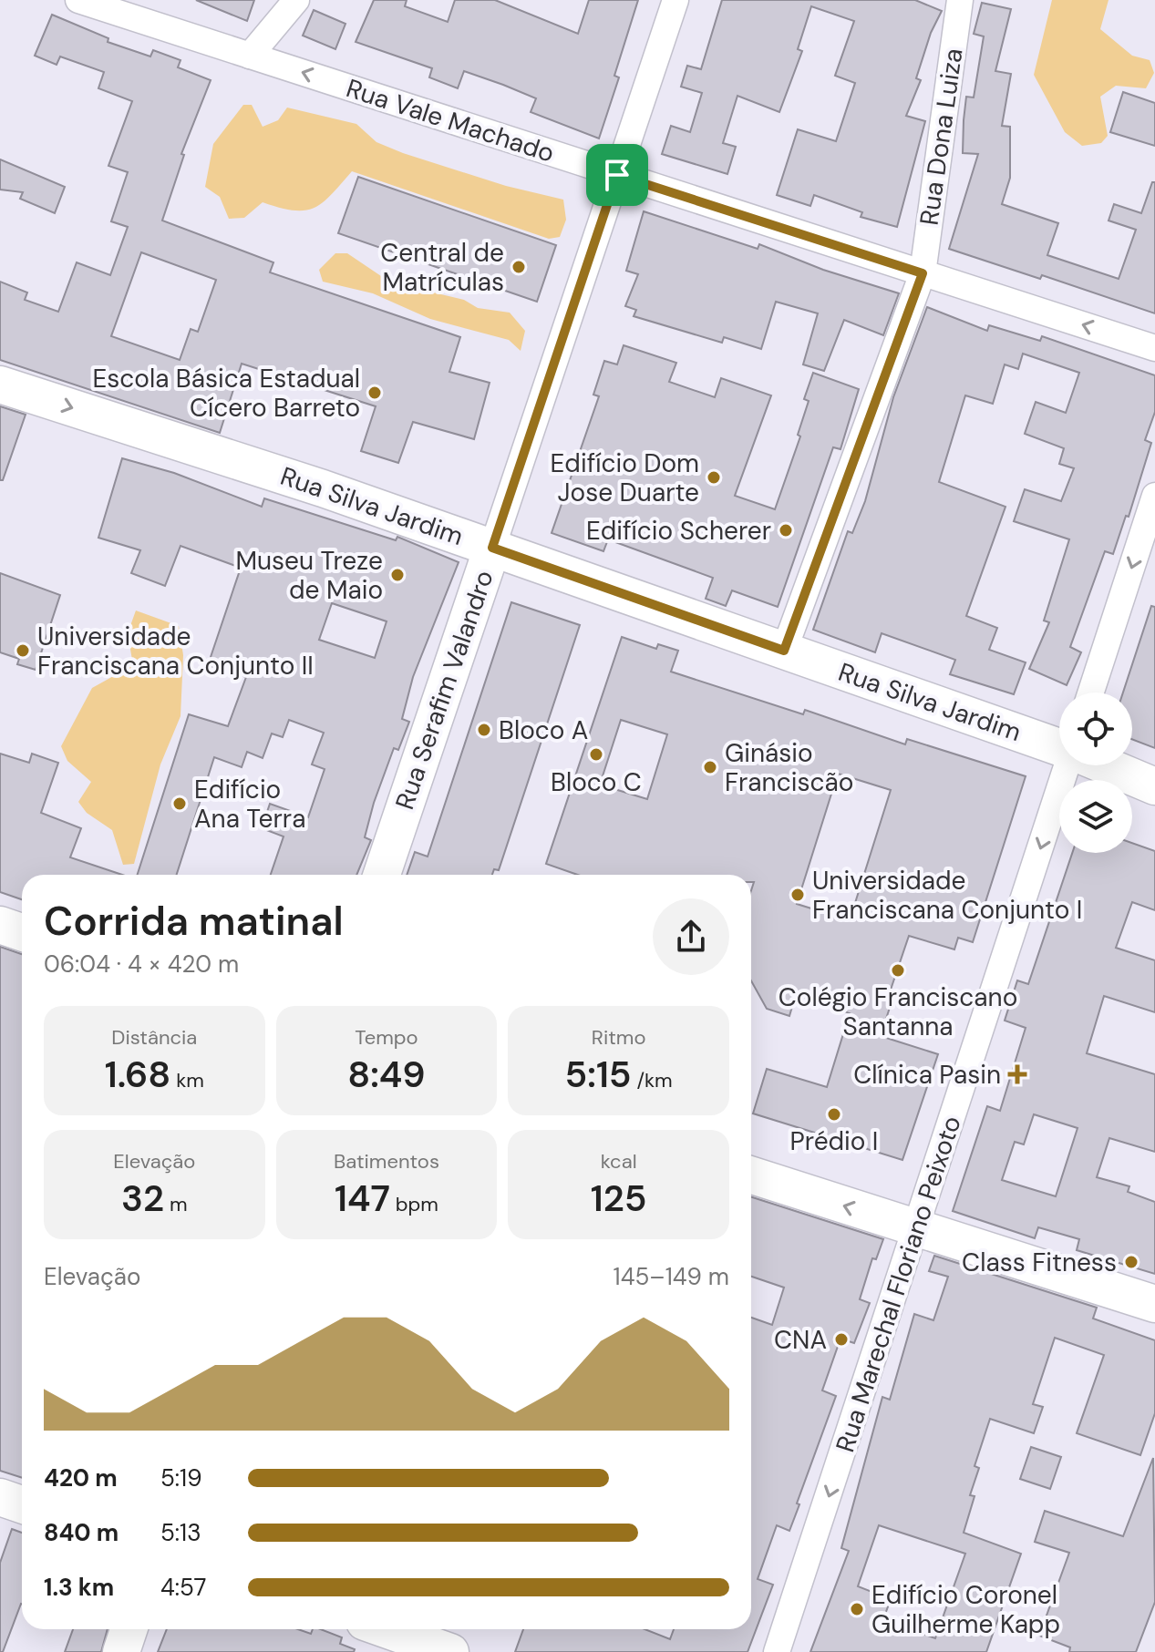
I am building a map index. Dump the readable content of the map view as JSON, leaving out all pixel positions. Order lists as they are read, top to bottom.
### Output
{
  "streets": {
    "street": [
      "Rua Vale Machado",
      "Rua Dona Luiza",
      "Rua Silva Jardim",
      "Rua Serafim Valandro",
      "Rua Marechal Floriano Peixoto"
    ]
  },
  "crossings": [
    ["Rua Vale Machado", "Rua Dona Luiza"],
    ["Rua Vale Machado", "Rua Serafim Valandro"],
    ["Rua Dona Luiza", "Rua Silva Jardim"],
    ["Rua Silva Jardim", "Rua Serafim Valandro"]
  ],
  "one_way": ["Rua Vale Machado", "Rua Silva Jardim", "Rua Marechal Floriano Peixoto"],
  "places": {
    "other": [
      "Central de Matrículas",
      "Escola Básica Estadual Cícero Barreto",
      "Edifício Dom Jose Duarte",
      "Edifício Scherer",
      "Museu Treze de Maio",
      "Universidade Franciscana Conjunto II",
      "Bloco A",
      "Bloco C",
      "Ginásio Franciscão",
      "Edifício Ana Terra",
      "Universidade Franciscana Conjunto I",
      "Colégio Franciscano Santanna",
      "Prédio I",
      "Class Fitness",
      "CNA",
      "Edifício Coronel Guilherme Kapp"
    ],
    "health": ["Clínica Pasin"]
  },
  "page": {
    "heading": ["Corrida matinal", "06:04 · 4 × 420 m"],
    "stats": [
      ["Distância", "1.68 km"],
      ["Tempo", "8:49"],
      ["Ritmo", "5:15 /km"],
      ["Elevação", "32 m"],
      ["Batimentos", "147 bpm"],
      ["kcal", "125"]
    ],
    "chart": ["Elevação", "145–149 m"],
    "list": [
      {
        "name": "420 m",
        "note": "5:19"
      },
      {
        "name": "840 m",
        "note": "5:13"
      },
      {
        "name": "1.3 km",
        "note": "4:57"
      }
    ]
  }
}
